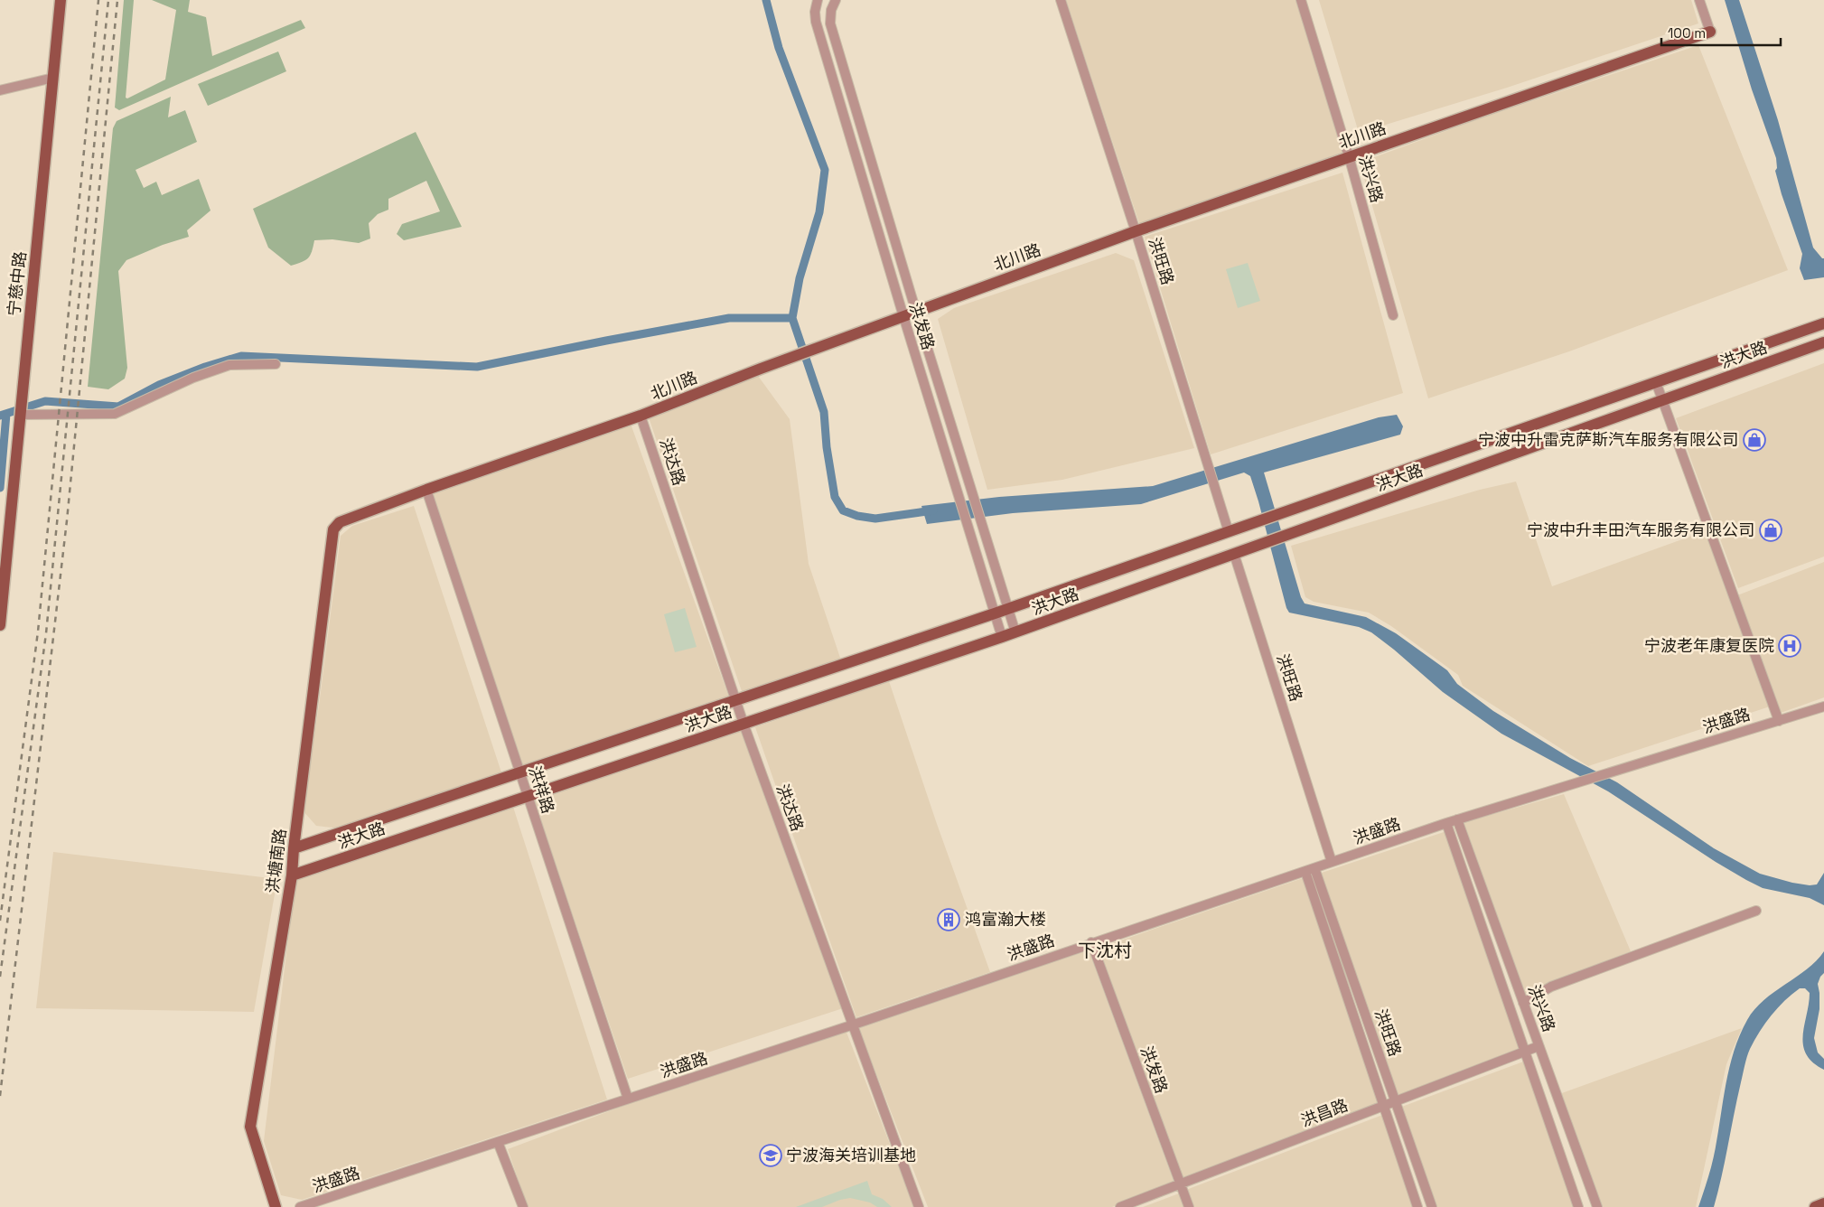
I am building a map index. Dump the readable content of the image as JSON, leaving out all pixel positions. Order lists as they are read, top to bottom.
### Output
{
  "streets": {
    "main road": [
      "北川路",
      "宁慈中路",
      "洪大路",
      "洪塘南路"
    ],
    "street": [
      "洪兴路",
      "洪旺路",
      "洪发路",
      "洪达路",
      "洪盛路",
      "洪祥路",
      "洪昌路"
    ]
  },
  "crossings": [
    ["北川路", "洪兴路"],
    ["北川路", "洪旺路"],
    ["北川路", "洪发路"],
    ["北川路", "洪达路"],
    ["北川路", "洪祥路"],
    ["北川路", "洪塘南路"],
    ["洪兴路", "洪盛路"],
    ["洪兴路", "洪昌路"],
    ["洪旺路", "洪大路"],
    ["洪旺路", "洪盛路"],
    ["洪旺路", "洪昌路"],
    ["洪发路", "洪大路"],
    ["洪发路", "洪盛路"],
    ["洪发路", "洪昌路"],
    ["洪大路", "洪达路"],
    ["洪大路", "洪祥路"],
    ["洪大路", "洪塘南路"],
    ["洪达路", "洪盛路"],
    ["洪盛路", "洪祥路"]
  ],
  "districts": ["下沈村"],
  "places": {
    "shop": ["宁波中升雷克萨斯汽车服务有限公司", "宁波中升丰田汽车服务有限公司"],
    "hospital": ["宁波老年康复医院"],
    "building": ["鸿富瀚大楼"],
    "school or university": ["宁波海关培训基地"]
  },
  "scale_bar": "100 m"
}
